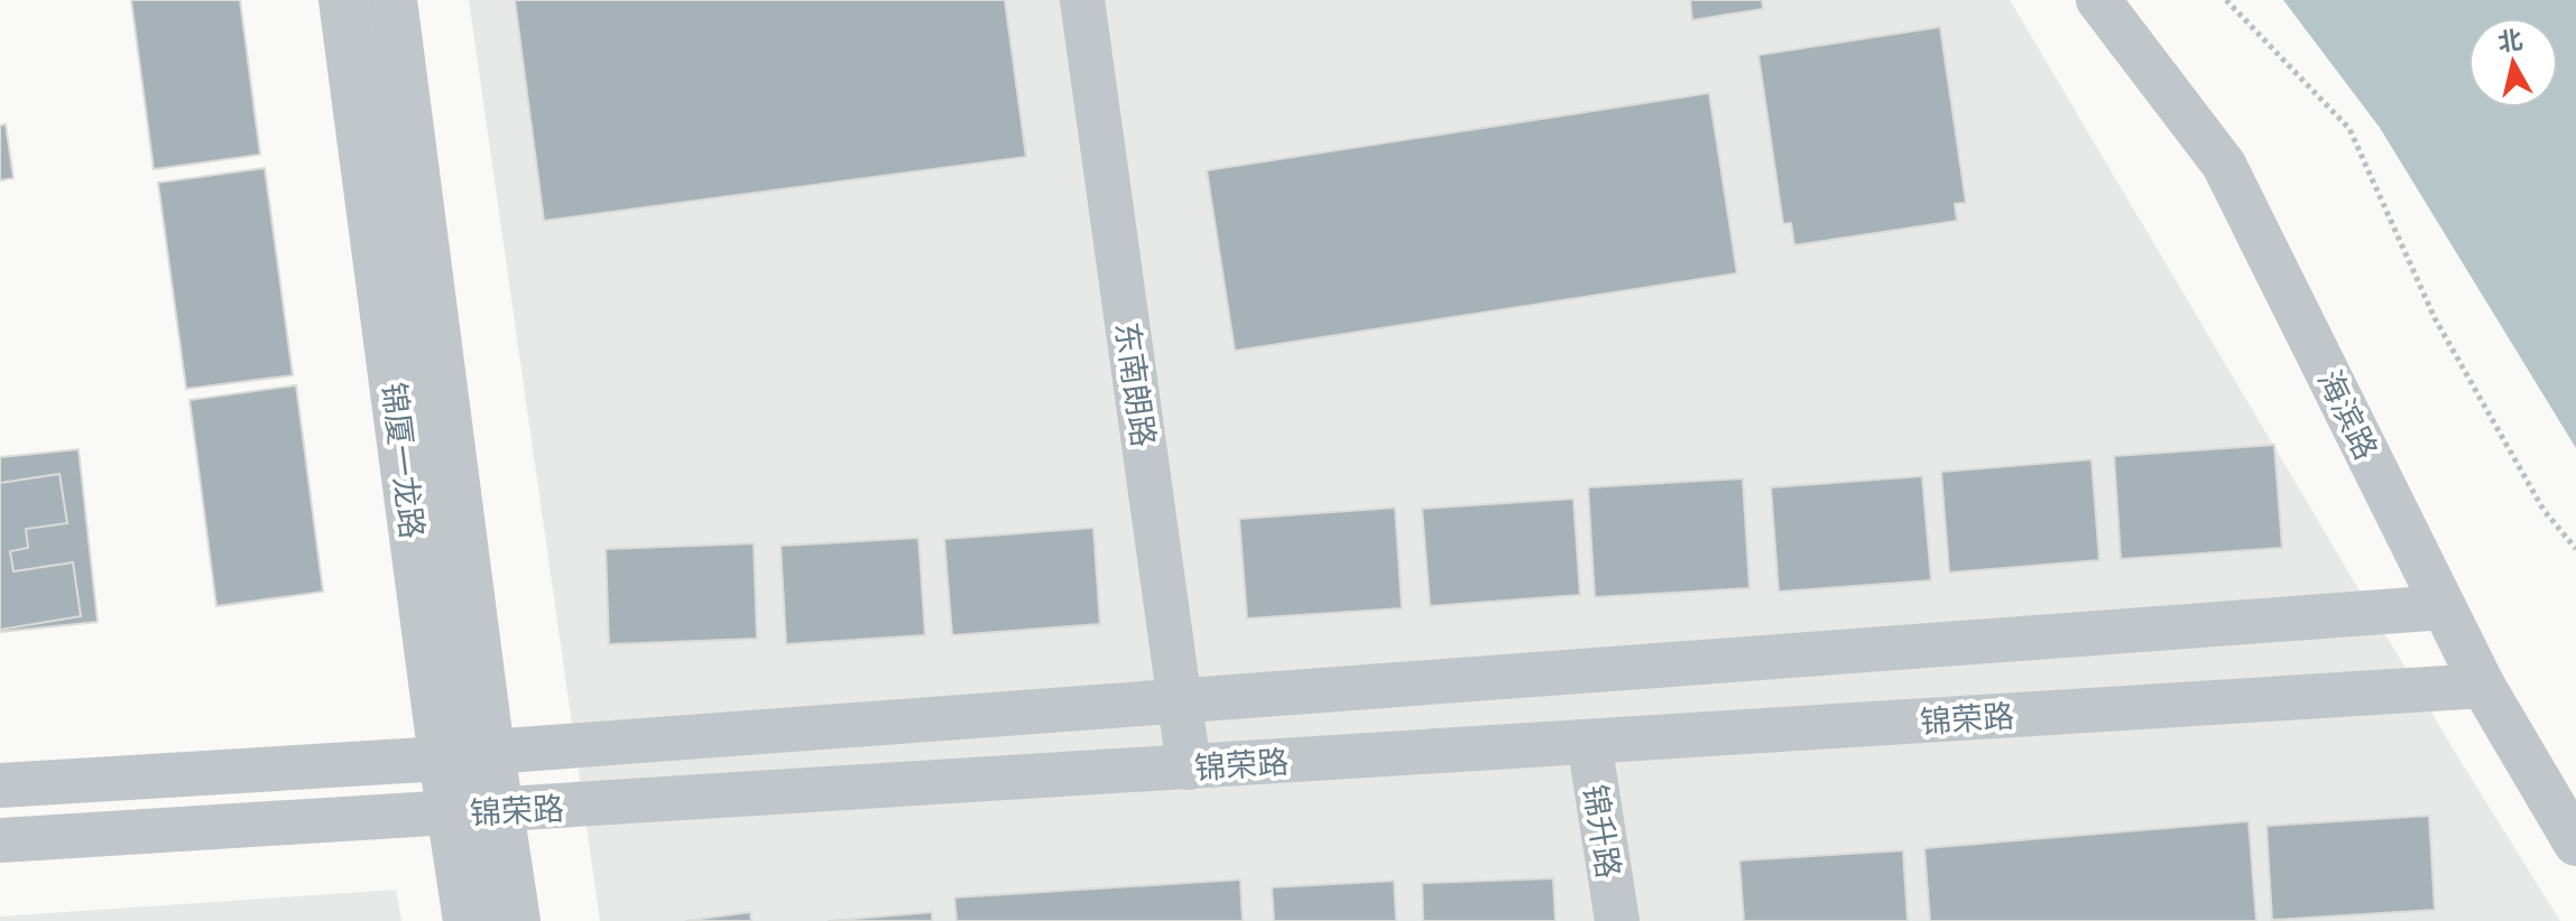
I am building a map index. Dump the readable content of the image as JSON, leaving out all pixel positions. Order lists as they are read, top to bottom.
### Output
{
  "streets": {
    "street": [
      "东南朗路",
      "海滨路",
      "锦厦一龙路",
      "锦荣路",
      "锦升路"
    ]
  },
  "crossings": [
    ["东南朗路", "锦荣路"],
    ["海滨路", "锦荣路"],
    ["锦厦一龙路", "锦荣路"],
    ["锦荣路", "锦升路"]
  ],
  "north": "top"
}
